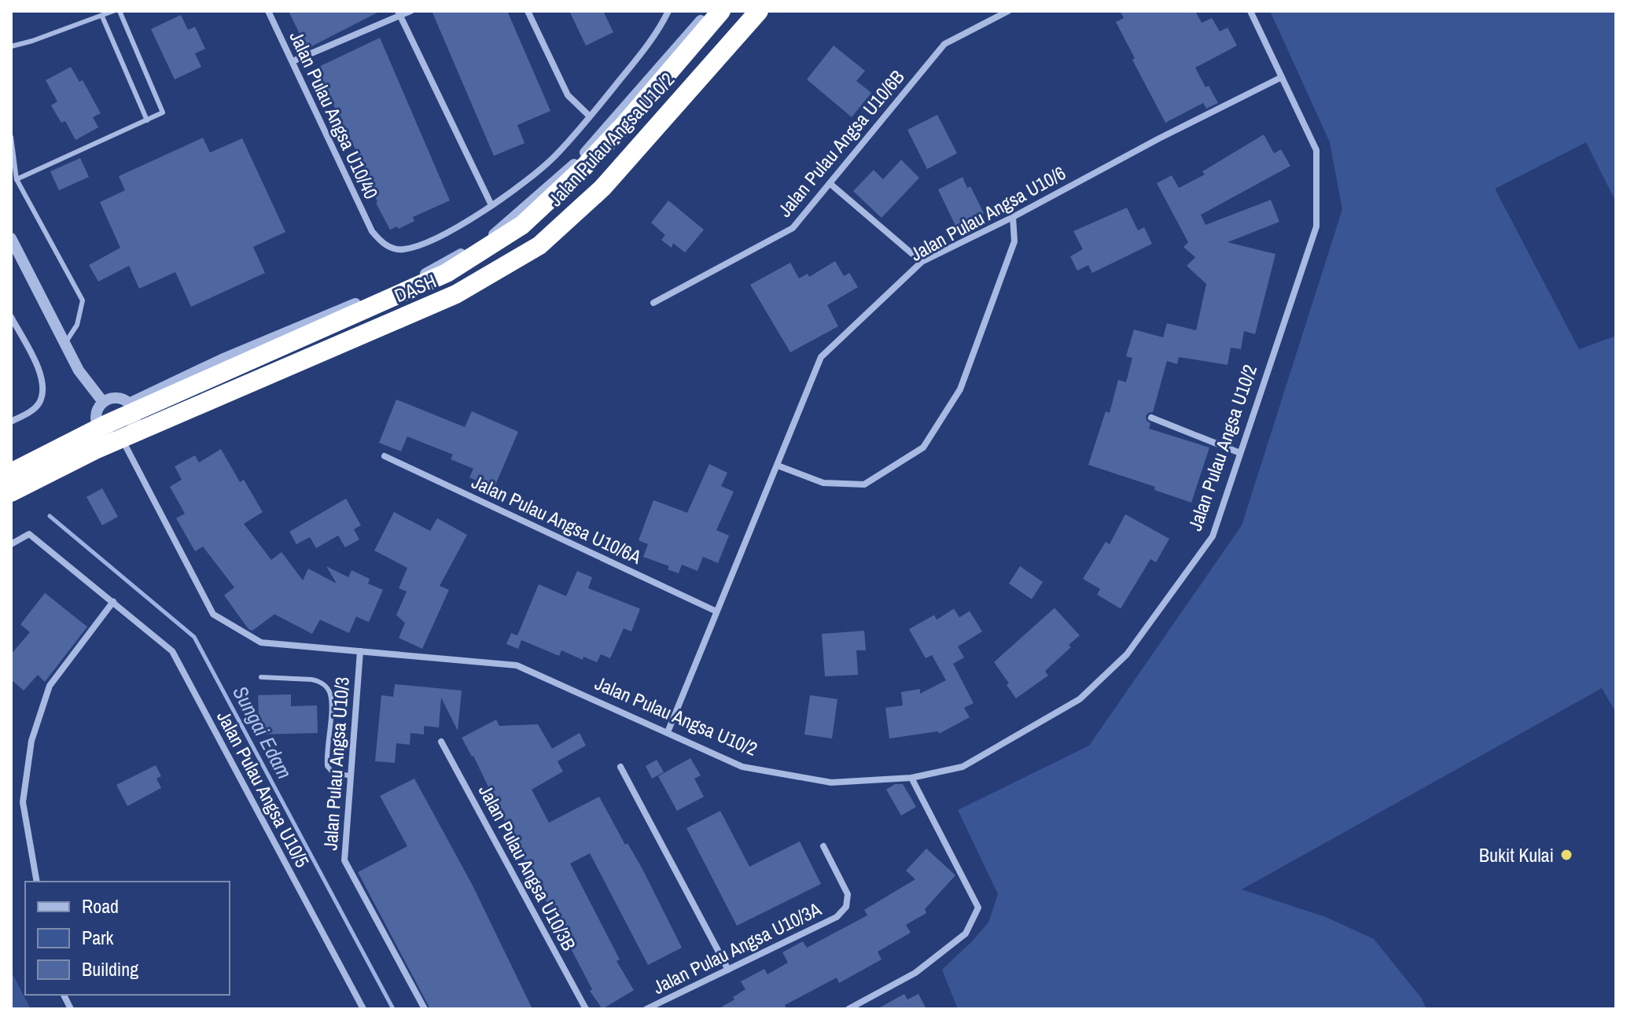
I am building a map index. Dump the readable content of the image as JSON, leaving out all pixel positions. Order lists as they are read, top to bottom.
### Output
{
  "streets": {
    "highway": ["DASH"],
    "street": [
      "Jalan Pulau Angsa U10/40",
      "Jalan Pulau Angsa U10/2",
      "Jalan Pulau Angsa U10/6B",
      "Jalan Pulau Angsa U10/6",
      "Jalan Pulau Angsa U10/6A",
      "Jalan Pulau Angsa U10/3",
      "Jalan Pulau Angsa U10/5",
      "Jalan Pulau Angsa U10/3B",
      "Jalan Pulau Angsa U10/3A"
    ]
  },
  "crossings": [
    ["Jalan Pulau Angsa U10/2", "Jalan Pulau Angsa U10/6"],
    ["Jalan Pulau Angsa U10/2", "Jalan Pulau Angsa U10/3"],
    ["Jalan Pulau Angsa U10/6", "Jalan Pulau Angsa U10/6A"]
  ],
  "water": ["Sungai Edam"],
  "places": ["Bukit Kulai"],
  "legend": ["Road", "Park", "Building"]
}
